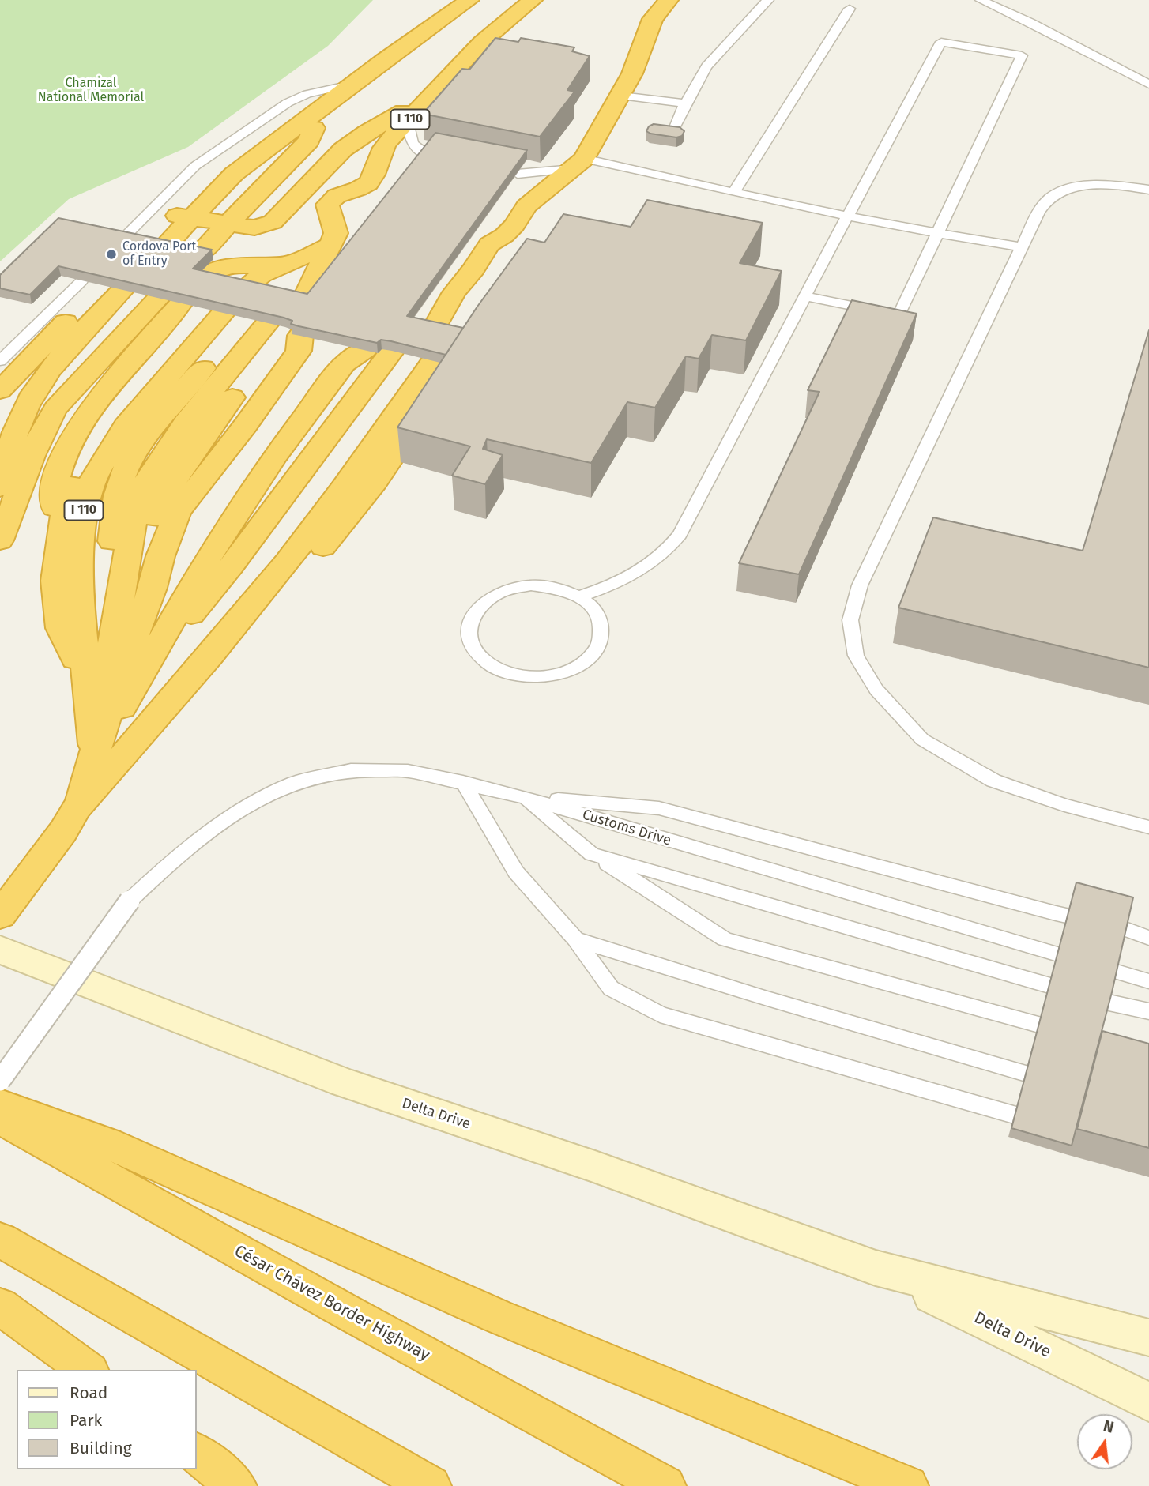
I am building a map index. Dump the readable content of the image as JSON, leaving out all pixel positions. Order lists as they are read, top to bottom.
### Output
{
  "streets": {
    "highway": ["I 110", "César Chávez Border Highway"],
    "main road": ["Delta Drive"],
    "lane": ["Customs Drive"]
  },
  "parks": ["Chamizal National Memorial"],
  "places": ["Cordova Port of Entry"],
  "legend": ["Road", "Park", "Building"],
  "north": "top"
}
